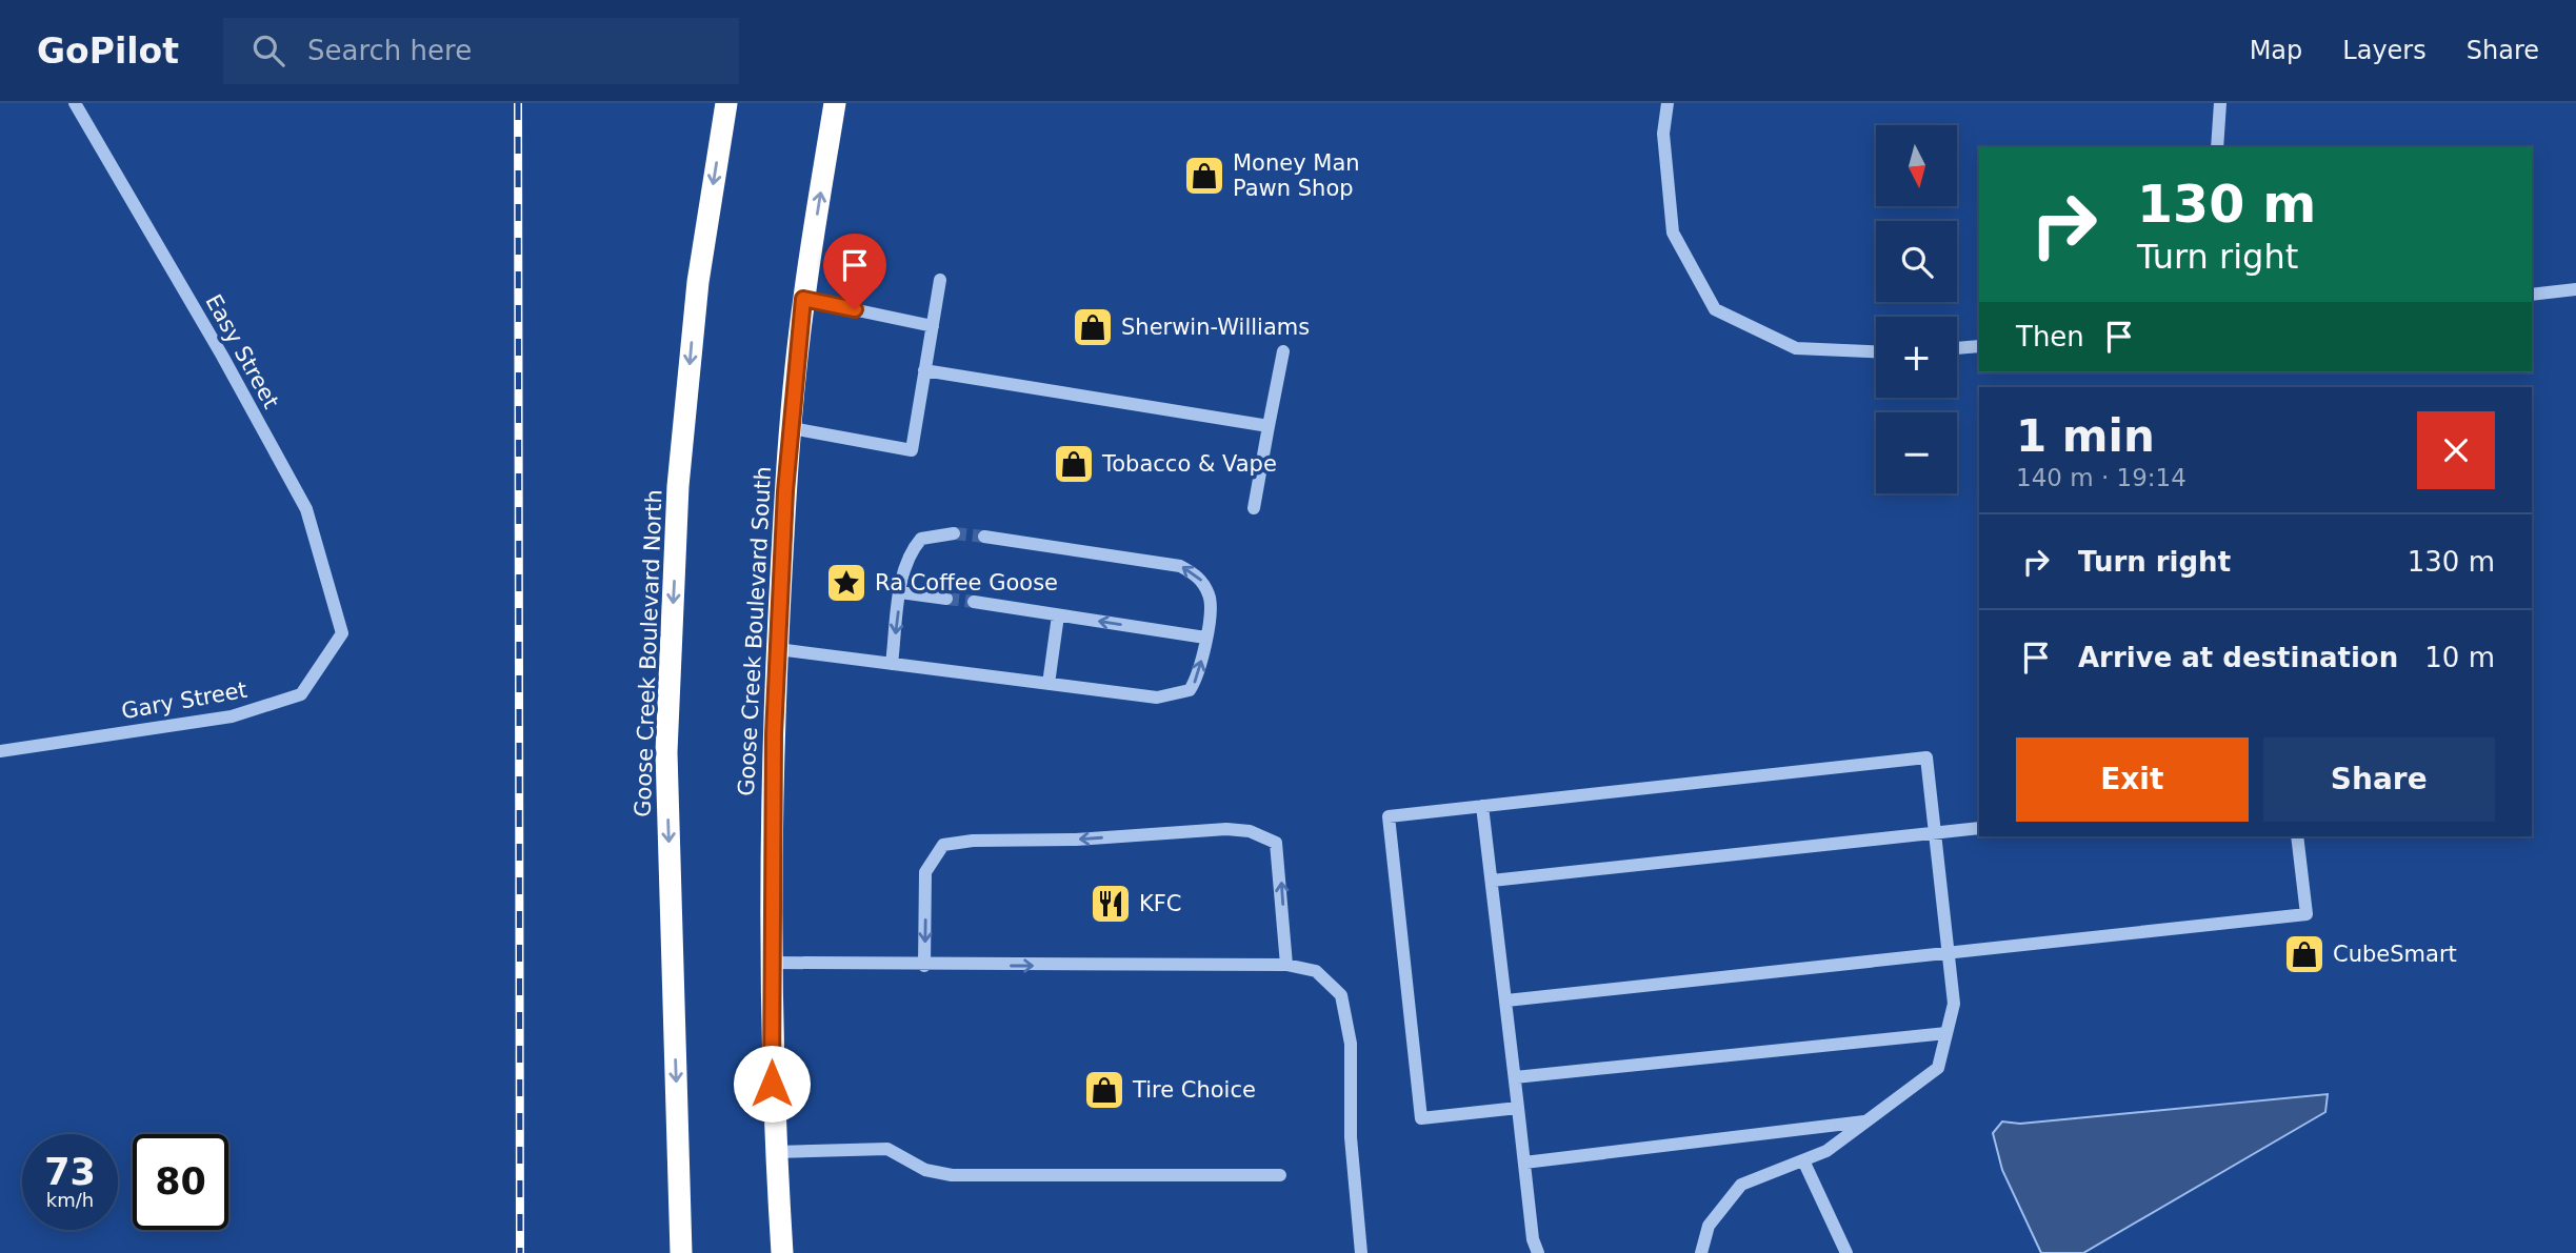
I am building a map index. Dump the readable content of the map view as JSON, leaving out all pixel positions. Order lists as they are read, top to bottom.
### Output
{
  "streets": {
    "highway": ["Goose Creek Boulevard South", "Goose Creek Boulevard North"],
    "street": ["Easy Street", "Gary Street"]
  },
  "crossings": [
    ["Easy Street", "Gary Street"]
  ],
  "one_way": ["Goose Creek Boulevard North"],
  "places": {
    "shop": [
      "Money Man Pawn Shop",
      "Sherwin-Williams",
      "Tobacco & Vape",
      "CubeSmart",
      "Tire Choice"
    ],
    "place": ["Ra Coffee Goose"],
    "restaurant": ["KFC"]
  },
  "north": "bottom",
  "page": {
    "header": "GoPilot",
    "search": "Search here",
    "nav": ["Map", "Layers", "Share"],
    "map_buttons": ["+", "−"],
    "turn": ["130 m", "Turn right"],
    "then": "Then",
    "heading": ["1 min", "140 m · 19:14"],
    "list": [
      {
        "name": "Turn right",
        "value": "130 m"
      },
      {
        "name": "Arrive at destination",
        "value": "10 m"
      }
    ],
    "buttons": ["Exit", "Share"],
    "speed": "73 km/h",
    "limit": "80"
  }
}
